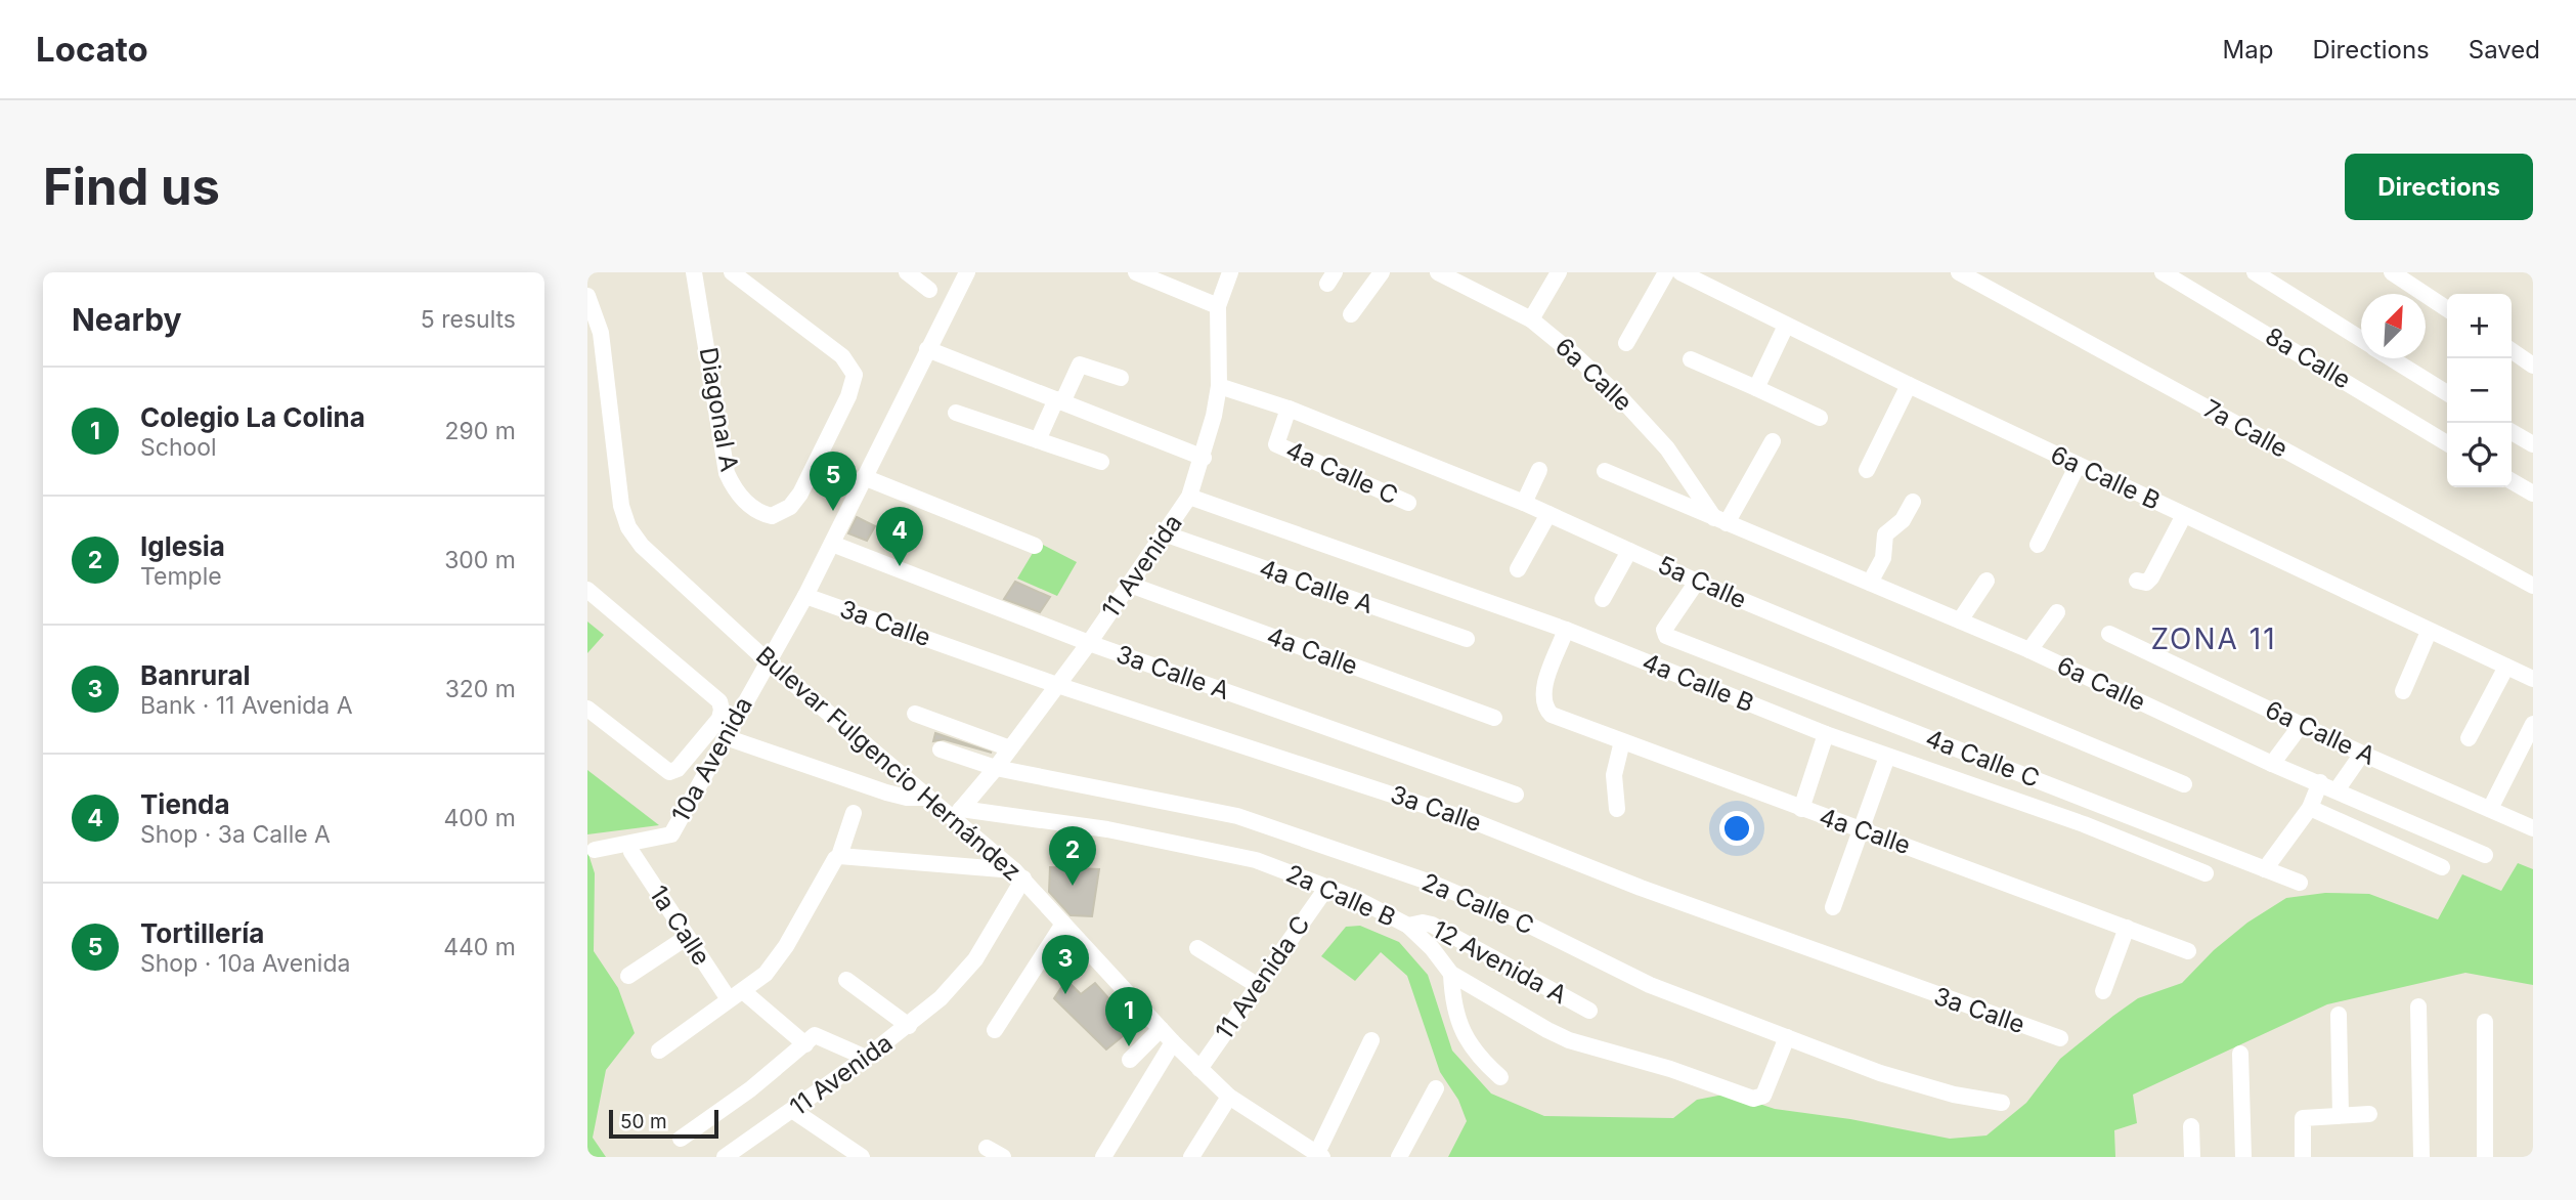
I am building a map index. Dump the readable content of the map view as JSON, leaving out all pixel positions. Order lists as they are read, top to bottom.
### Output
{
  "streets": {
    "street": [
      "8a Calle",
      "6a Calle",
      "Diagonal A",
      "7a Calle",
      "4a Calle C",
      "6a Calle B",
      "11 Avenida",
      "5a Calle",
      "4a Calle A",
      "3a Calle",
      "4a Calle",
      "3a Calle A",
      "4a Calle B",
      "6a Calle A",
      "10a Avenida",
      "Bulevar Fulgencio Hernández",
      "2a Calle B",
      "2a Calle C",
      "1a Calle",
      "12 Avenida A",
      "11 Avenida C"
    ]
  },
  "crossings": [
    ["4a Calle C", "5a Calle"],
    ["11 Avenida", "5a Calle"],
    ["11 Avenida", "4a Calle A"],
    ["11 Avenida", "3a Calle"],
    ["11 Avenida", "4a Calle"],
    ["11 Avenida", "3a Calle A"],
    ["11 Avenida", "4a Calle B"],
    ["11 Avenida", "Bulevar Fulgencio Hernández"],
    ["11 Avenida", "2a Calle B"],
    ["11 Avenida", "2a Calle C"],
    ["11 Avenida", "1a Calle"],
    ["3a Calle", "10a Avenida"],
    ["4a Calle", "4a Calle B"],
    ["3a Calle A", "10a Avenida"],
    ["10a Avenida", "Bulevar Fulgencio Hernández"],
    ["Bulevar Fulgencio Hernández", "2a Calle B"],
    ["Bulevar Fulgencio Hernández", "11 Avenida C"],
    ["2a Calle B", "2a Calle C"],
    ["2a Calle B", "12 Avenida A"],
    ["2a Calle B", "11 Avenida C"]
  ],
  "districts": ["ZONA 11"],
  "scale_bar": "50 m",
  "north": "top right",
  "page": {
    "header": "Locato",
    "nav": ["Map", "Directions", "Saved"],
    "buttons": "Directions",
    "title": "Find us",
    "heading": ["Nearby", "5 results"],
    "map_buttons": ["+", "−"],
    "list": [
      {
        "mark": "1",
        "name": "Colegio La Colina",
        "note": "School",
        "value": "290 m"
      },
      {
        "mark": "2",
        "name": "Iglesia",
        "note": "Temple",
        "value": "300 m"
      },
      {
        "mark": "3",
        "name": "Banrural",
        "note": "Bank · 11 Avenida A",
        "value": "320 m"
      },
      {
        "mark": "4",
        "name": "Tienda",
        "note": "Shop · 3a Calle A",
        "value": "400 m"
      },
      {
        "mark": "5",
        "name": "Tortillería",
        "note": "Shop · 10a Avenida",
        "value": "440 m"
      }
    ],
    "pins": [
      "5",
      "4",
      "2",
      "3",
      "1"
    ],
    "scale": "50 m"
  }
}
